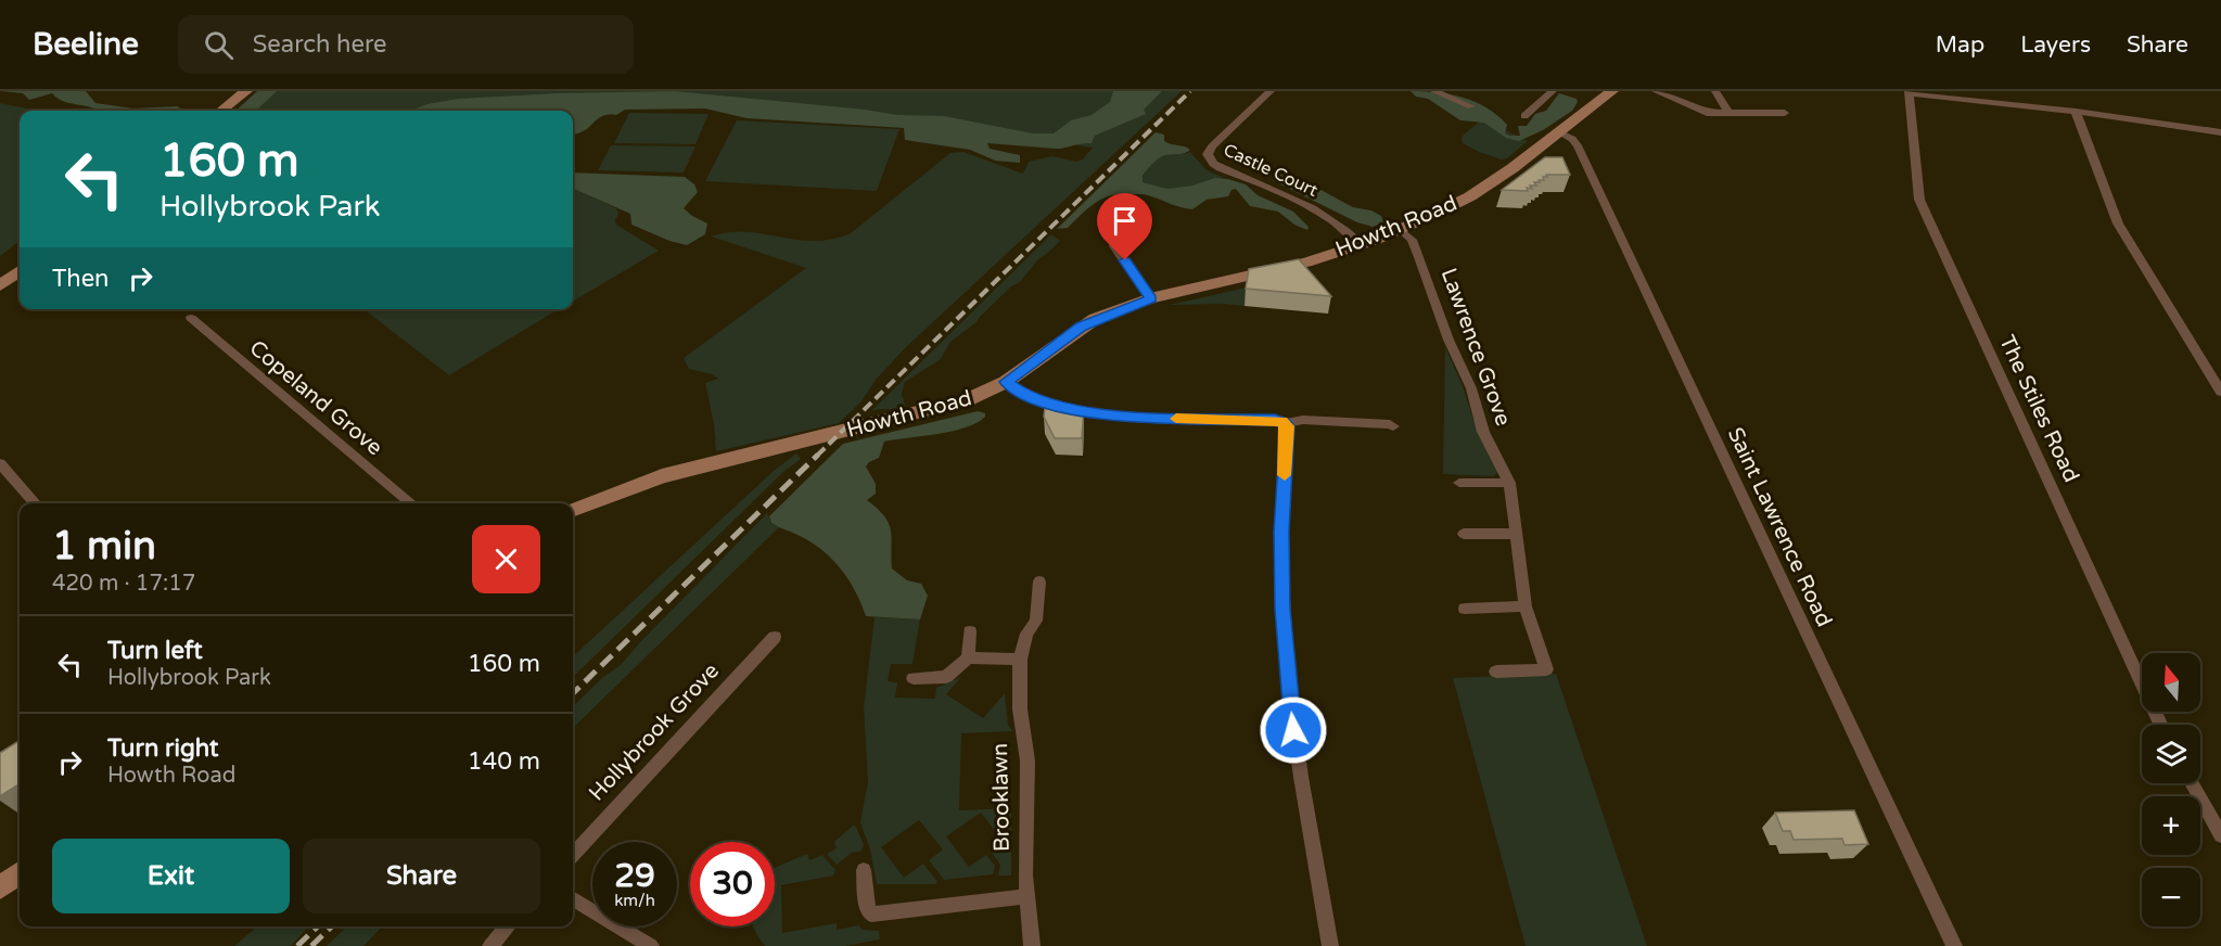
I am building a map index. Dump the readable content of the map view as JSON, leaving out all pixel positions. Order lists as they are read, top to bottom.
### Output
{
  "streets": {
    "main road": ["Howth Road"],
    "street": [
      "Castle Court",
      "Lawrence Grove",
      "Copeland Grove",
      "The Stiles Road",
      "Saint Lawrence Road",
      "Hollybrook Grove",
      "Brooklawn"
    ]
  },
  "crossings": [
    ["Castle Court", "Howth Road"],
    ["Howth Road", "Lawrence Grove"],
    ["Howth Road", "Saint Lawrence Road"]
  ],
  "north": "top",
  "page": {
    "header": "Beeline",
    "search": "Search here",
    "nav": ["Map", "Layers", "Share"],
    "turn": ["160 m", "Hollybrook Park"],
    "then": "Then",
    "heading": ["1 min", "420 m · 17:17"],
    "list": [
      {
        "name": "Turn left",
        "note": "Hollybrook Park",
        "value": "160 m"
      },
      {
        "name": "Turn right",
        "note": "Howth Road",
        "value": "140 m"
      }
    ],
    "map_buttons": ["+", "−"],
    "buttons": ["Exit", "Share"],
    "speed": "29 km/h",
    "limit": "30"
  }
}
